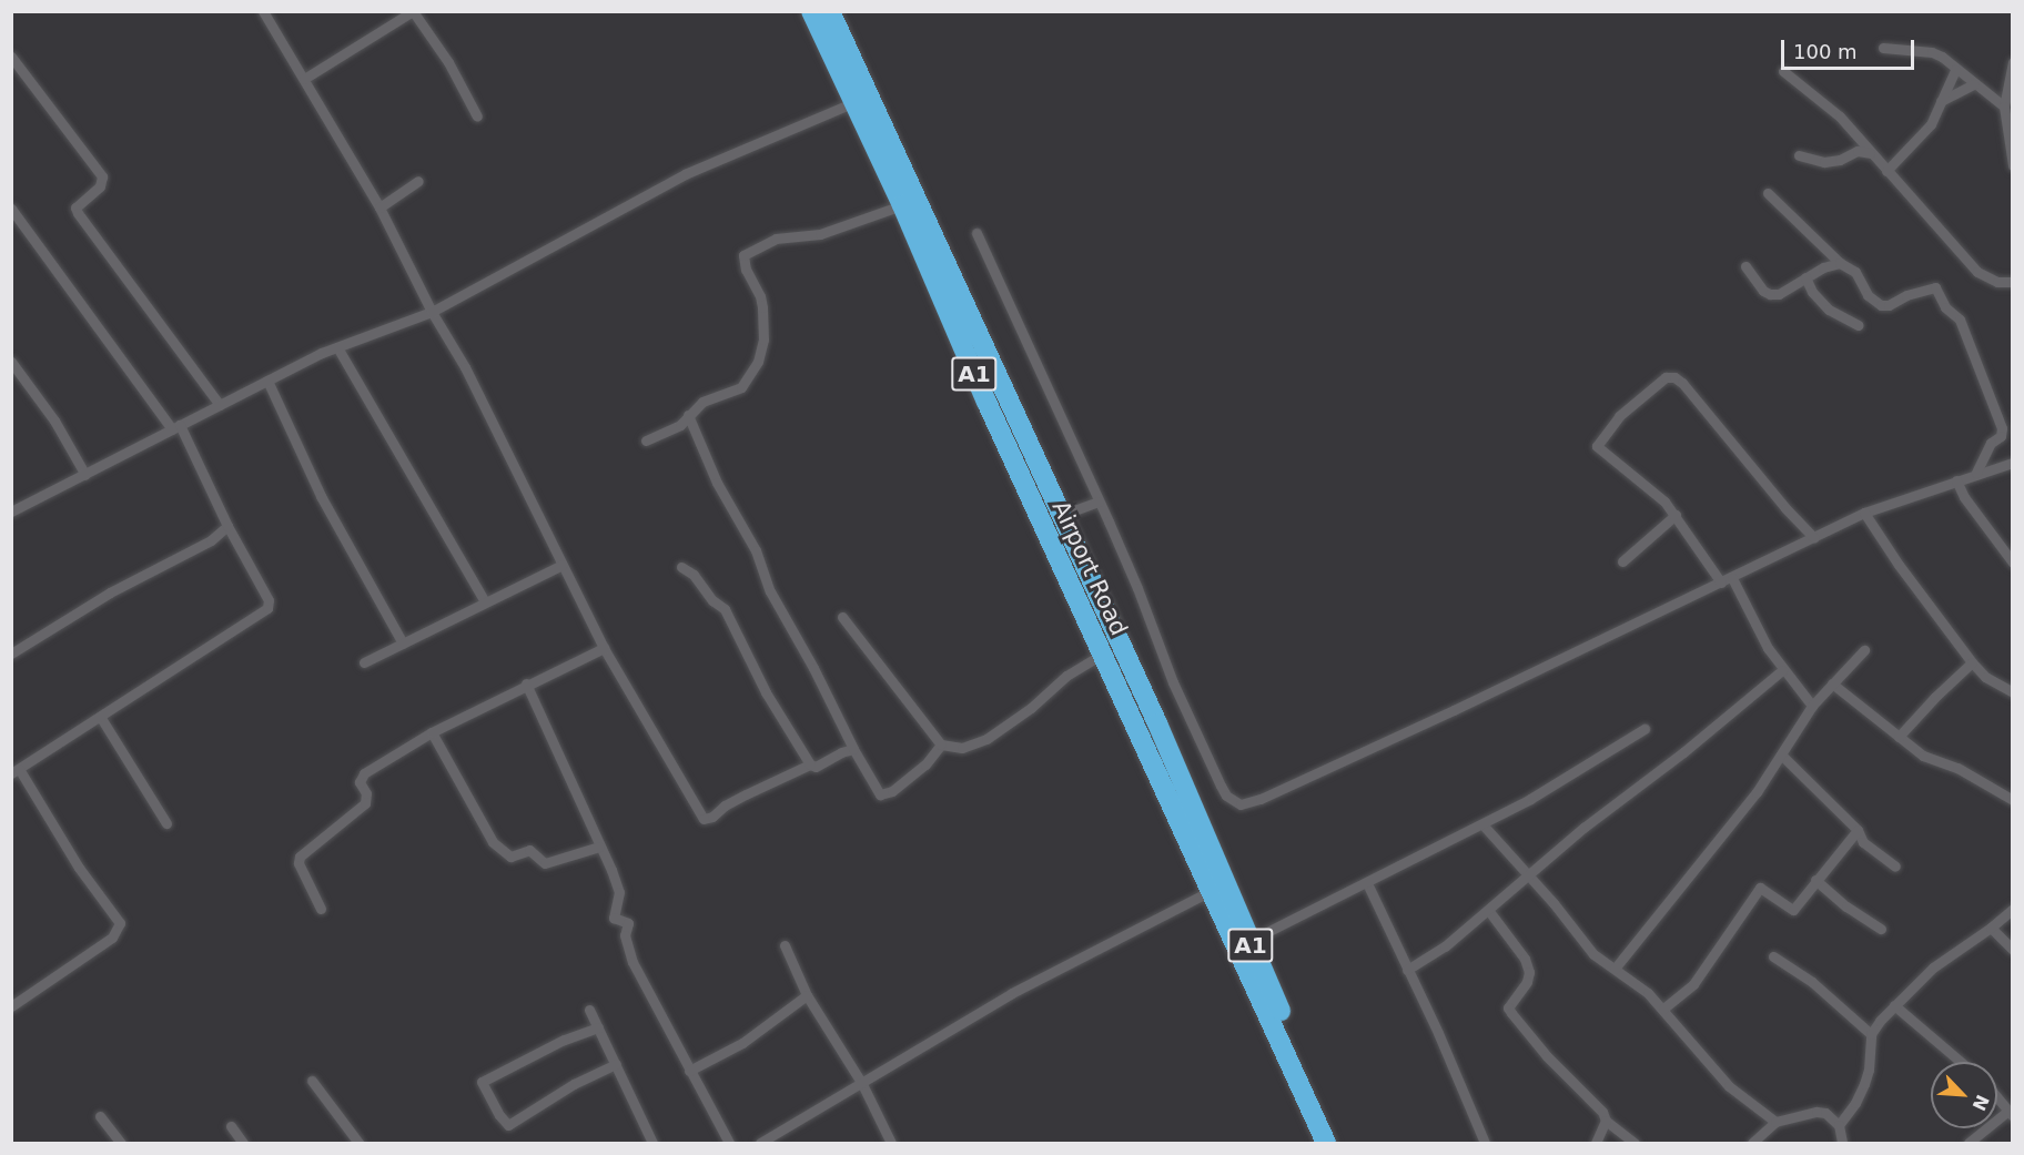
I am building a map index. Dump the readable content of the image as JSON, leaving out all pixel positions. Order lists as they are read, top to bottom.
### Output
{
  "streets": {
    "highway": ["A1", "Airport Road"]
  },
  "scale_bar": "100 m",
  "north": "bottom right"
}
